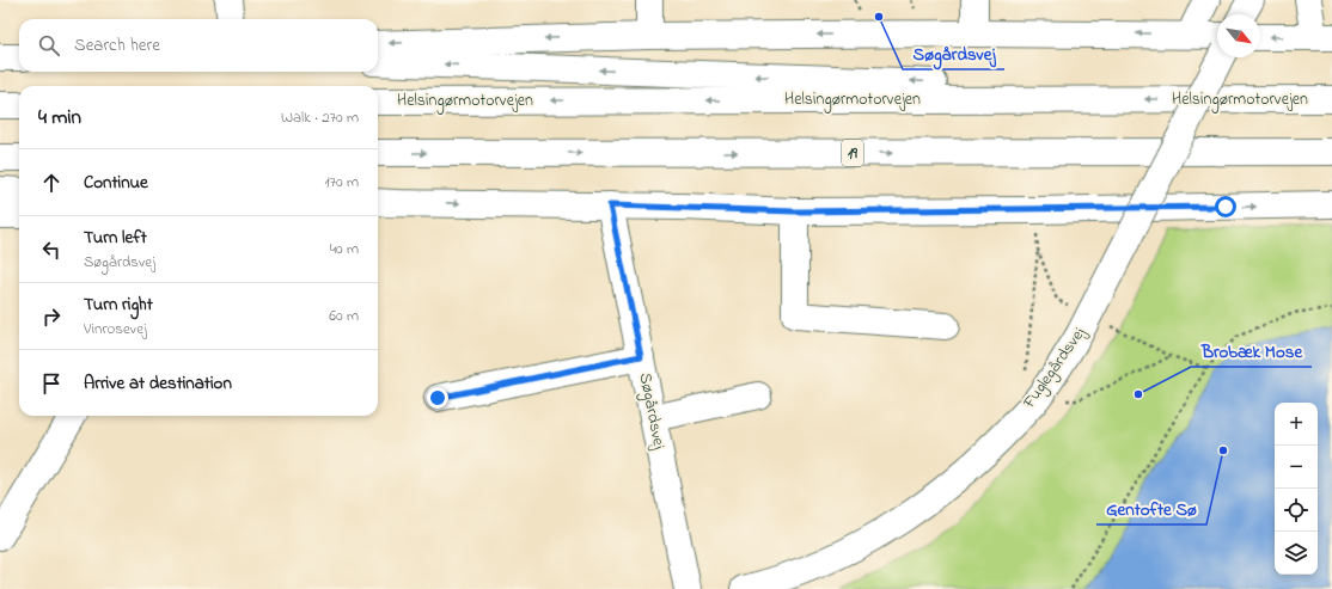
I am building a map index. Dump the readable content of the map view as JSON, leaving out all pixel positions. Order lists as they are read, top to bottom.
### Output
{
  "streets": {
    "main road": [
      "Helsingørmotorvejen",
      "19",
      "Fuglegårdsvej",
      "Søgårdsvej"
    ]
  },
  "places": ["Søgårdsvej", "Brobæk Mose", "Gentofte Sø"],
  "north": "bottom right",
  "page": {
    "search": "Search here",
    "heading": ["4 min", "Walk · 270 m"],
    "list": [
      ["Continue", "170 m"],
      ["Turn left", "Søgårdsvej", "40 m"],
      ["Turn right", "Vinrosevej", "60 m"],
      "Arrive at destination"
    ],
    "map_buttons": ["+", "−"]
  }
}
